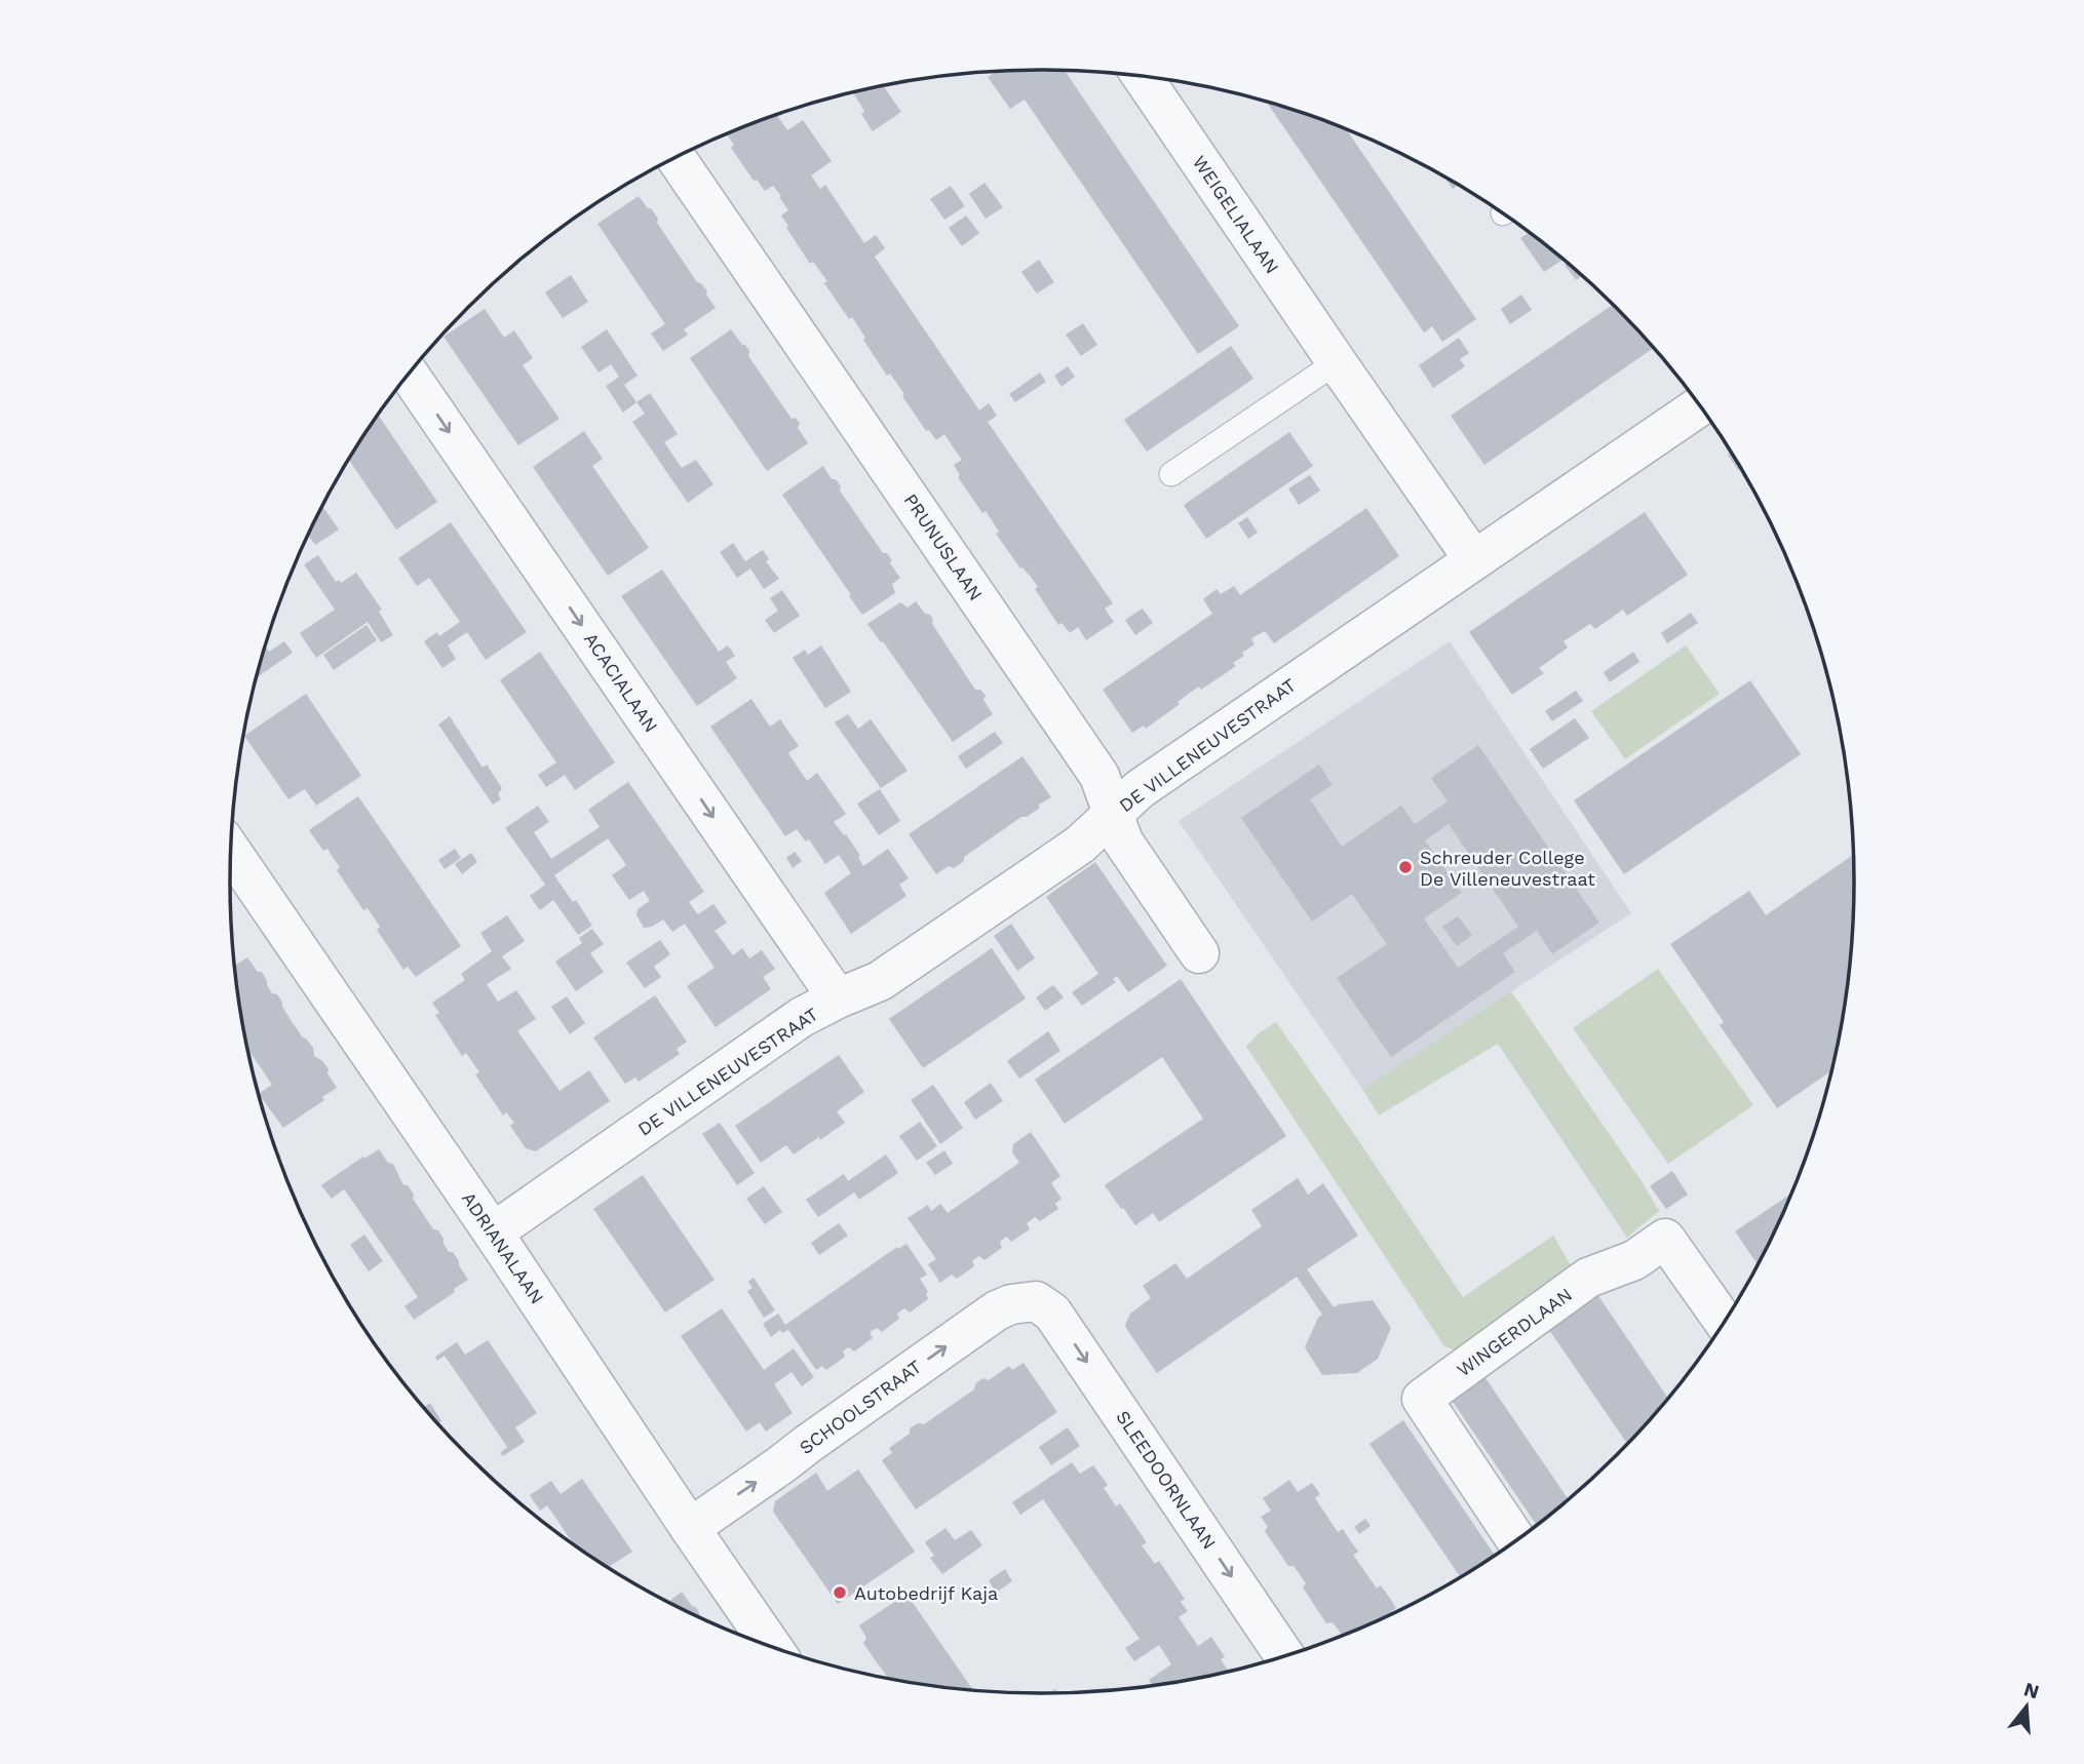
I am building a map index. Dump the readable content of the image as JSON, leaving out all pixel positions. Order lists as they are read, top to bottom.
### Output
{
  "streets": {
    "street": [
      "WEIGELIALAAN",
      "PRUNUSLAAN",
      "ACACIALAAN",
      "DE VILLENEUVESTRAAT",
      "ADRIANALAAN",
      "WINGERDLAAN",
      "SCHOOLSTRAAT",
      "SLEEDOORNLAAN"
    ]
  },
  "crossings": [
    ["WEIGELIALAAN", "DE VILLENEUVESTRAAT"],
    ["PRUNUSLAAN", "DE VILLENEUVESTRAAT"],
    ["ACACIALAAN", "DE VILLENEUVESTRAAT"],
    ["DE VILLENEUVESTRAAT", "ADRIANALAAN"],
    ["ADRIANALAAN", "SCHOOLSTRAAT"],
    ["SCHOOLSTRAAT", "SLEEDOORNLAAN"]
  ],
  "one_way": ["ACACIALAAN", "SCHOOLSTRAAT", "SLEEDOORNLAAN"],
  "places": ["Schreuder College De Villeneuvestraat", "Autobedrijf Kaja"],
  "north": "top"
}
